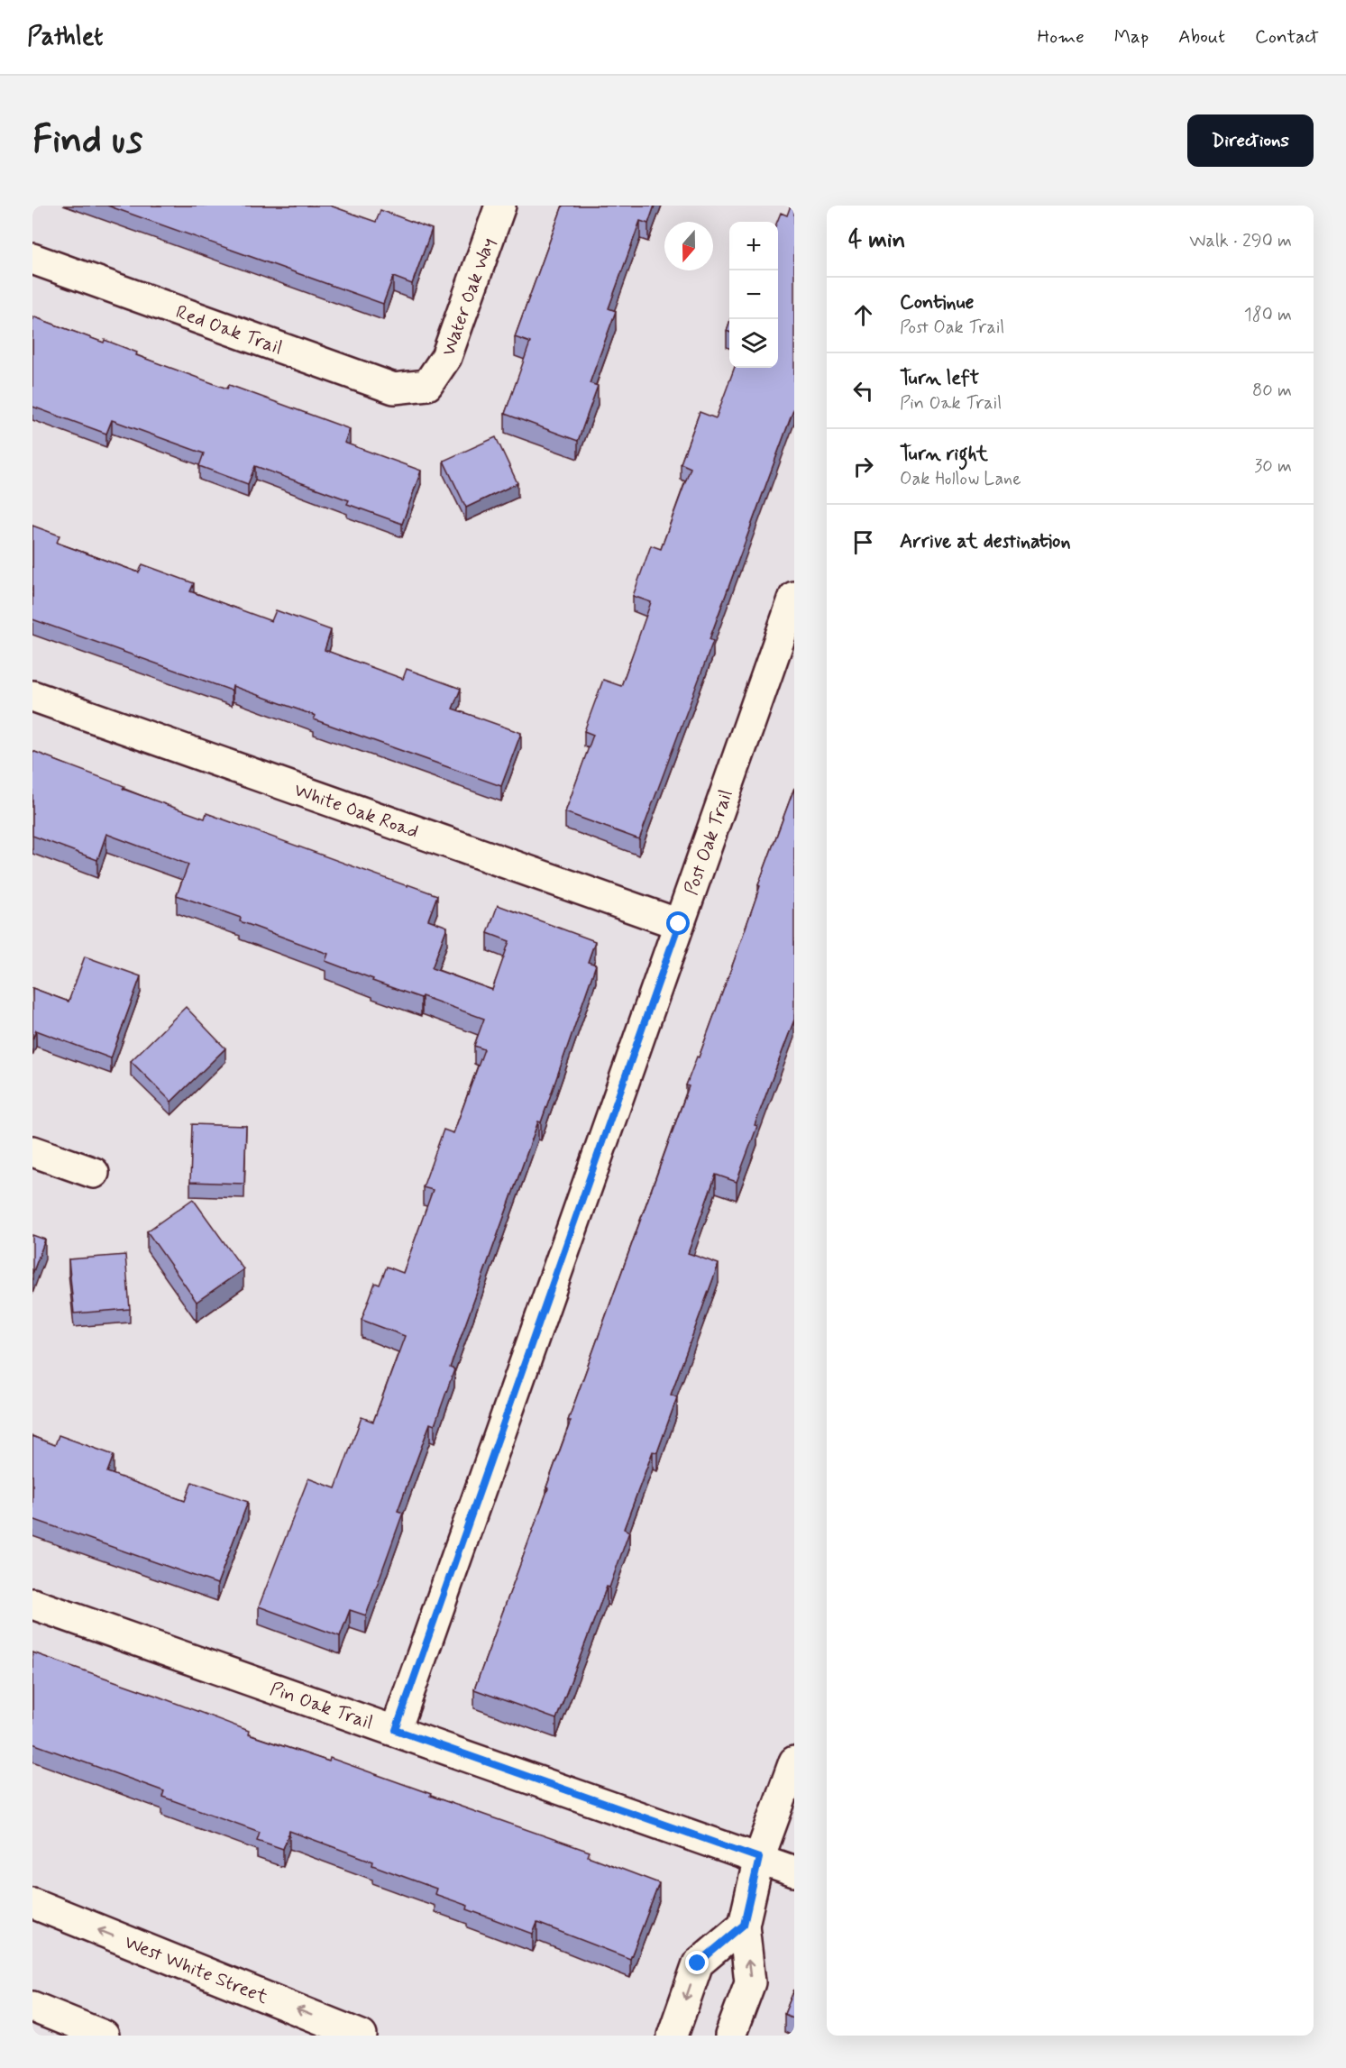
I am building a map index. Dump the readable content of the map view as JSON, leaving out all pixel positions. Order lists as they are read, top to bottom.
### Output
{
  "streets": {
    "street": [
      "Water Oak Way",
      "Red Oak Trail",
      "White Oak Road",
      "Post Oak Trail",
      "Pin Oak Trail",
      "West White Street"
    ]
  },
  "crossings": [
    ["Water Oak Way", "Red Oak Trail"],
    ["White Oak Road", "Post Oak Trail"],
    ["Post Oak Trail", "Pin Oak Trail"]
  ],
  "one_way": ["West White Street"],
  "north": "bottom",
  "page": {
    "header": "Pathlet",
    "nav": [
      "Home",
      "Map",
      "About",
      "Contact"
    ],
    "buttons": "Directions",
    "title": "Find us",
    "heading": ["4 min", "Walk · 290 m"],
    "map_buttons": ["+", "−"],
    "list": [
      ["Continue", "Post Oak Trail", "180 m"],
      ["Turn left", "Pin Oak Trail", "80 m"],
      ["Turn right", "Oak Hollow Lane", "30 m"],
      "Arrive at destination"
    ]
  }
}
